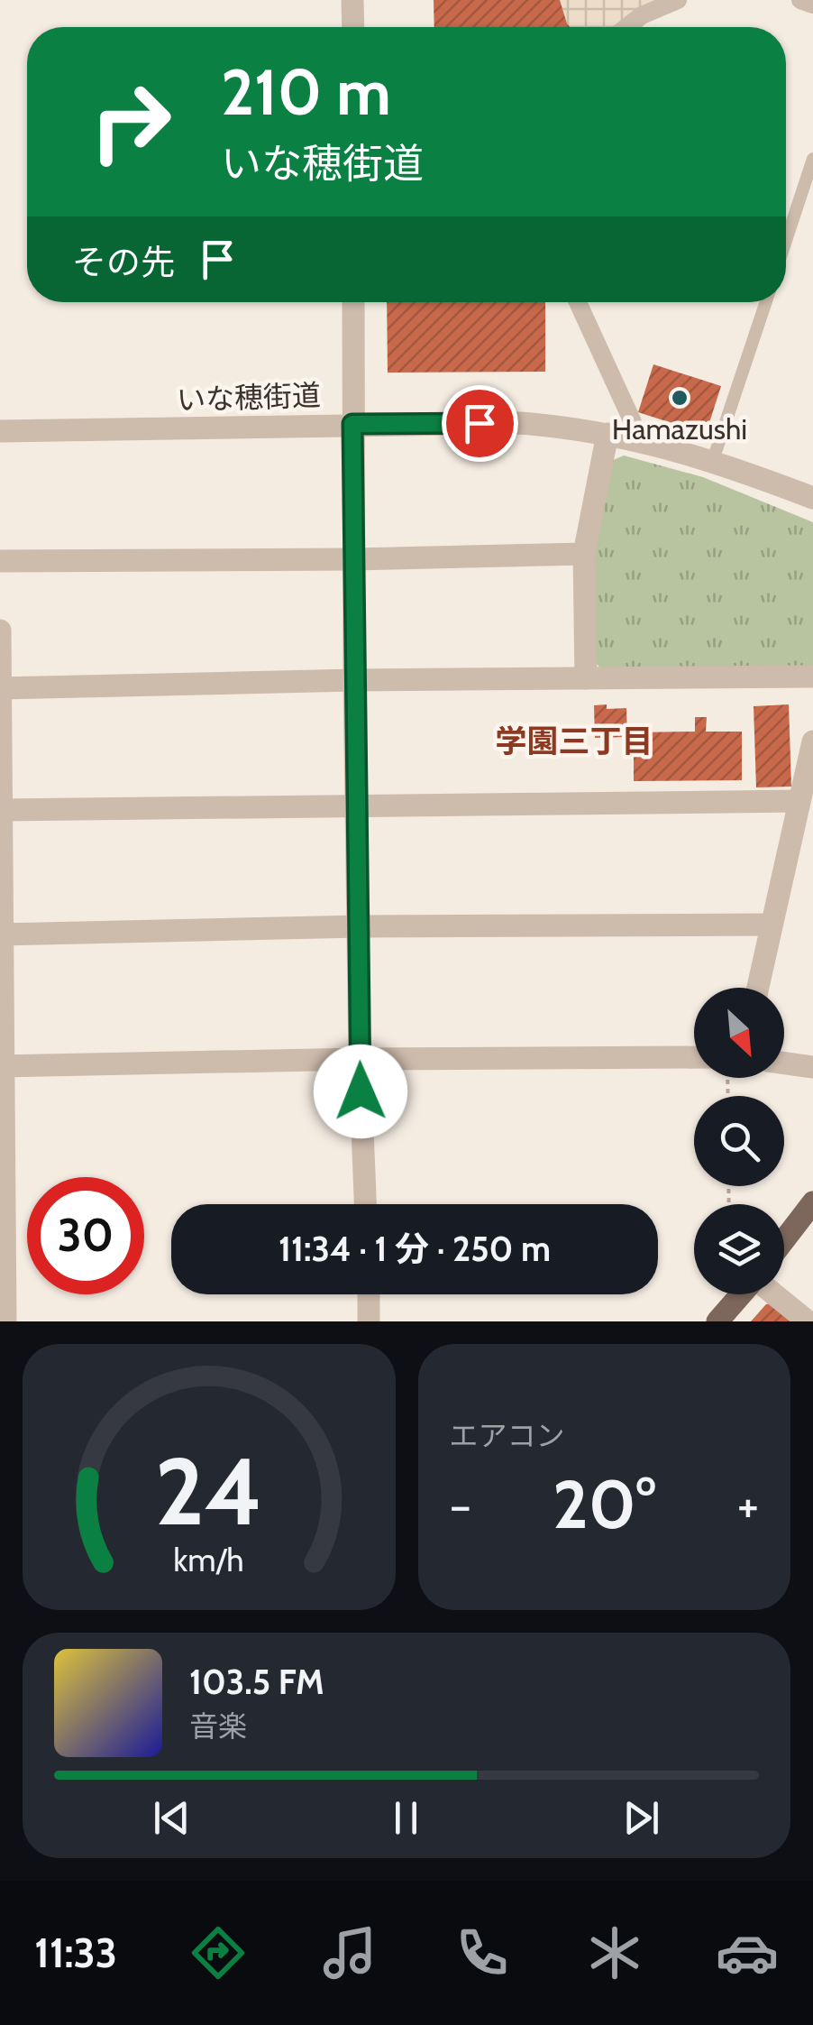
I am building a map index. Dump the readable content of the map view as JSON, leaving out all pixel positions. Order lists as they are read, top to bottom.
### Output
{
  "streets": {
    "street": ["いな穂街道"]
  },
  "districts": ["学園三丁目"],
  "places": ["Hamazushi"],
  "north": "bottom right",
  "page": {
    "turn": ["210 m", "いな穂街道"],
    "then": "その先",
    "limit": "30",
    "trip": "11:34 · 1 分 · 250 m",
    "tile": "エアコン",
    "heat": ["−", "20°", "+"],
    "song": ["103.5 FM", "音楽"],
    "tabs": "11:33",
    "gauge": ["24", "km/h"]
  }
}
